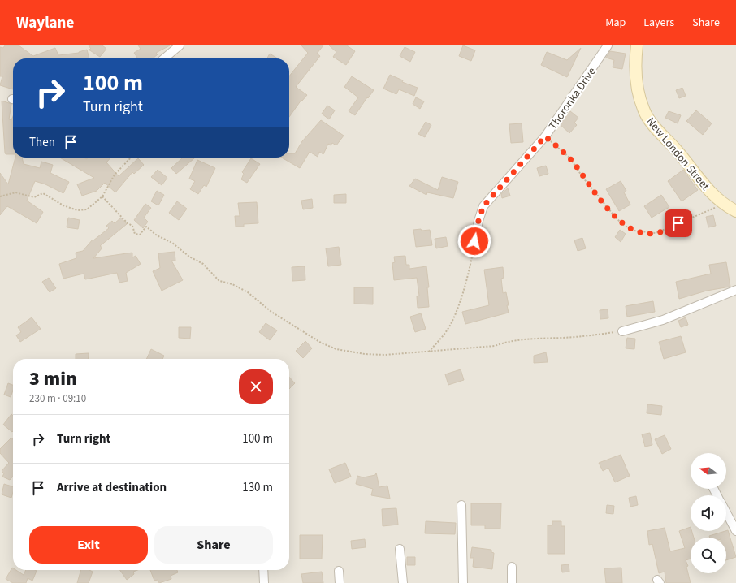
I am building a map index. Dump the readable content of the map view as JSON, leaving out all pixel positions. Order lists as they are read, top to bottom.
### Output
{
  "streets": {
    "street": ["Thoronka Drive", "New London Street"]
  },
  "north": "left",
  "page": {
    "header": "Waylane",
    "nav": ["Map", "Layers", "Share"],
    "turn": ["100 m", "Turn right"],
    "then": "Then",
    "heading": ["3 min", "230 m · 09:10"],
    "list": [
      {
        "name": "Turn right",
        "value": "100 m"
      },
      {
        "name": "Arrive at destination",
        "value": "130 m"
      }
    ],
    "buttons": ["Exit", "Share"]
  }
}
